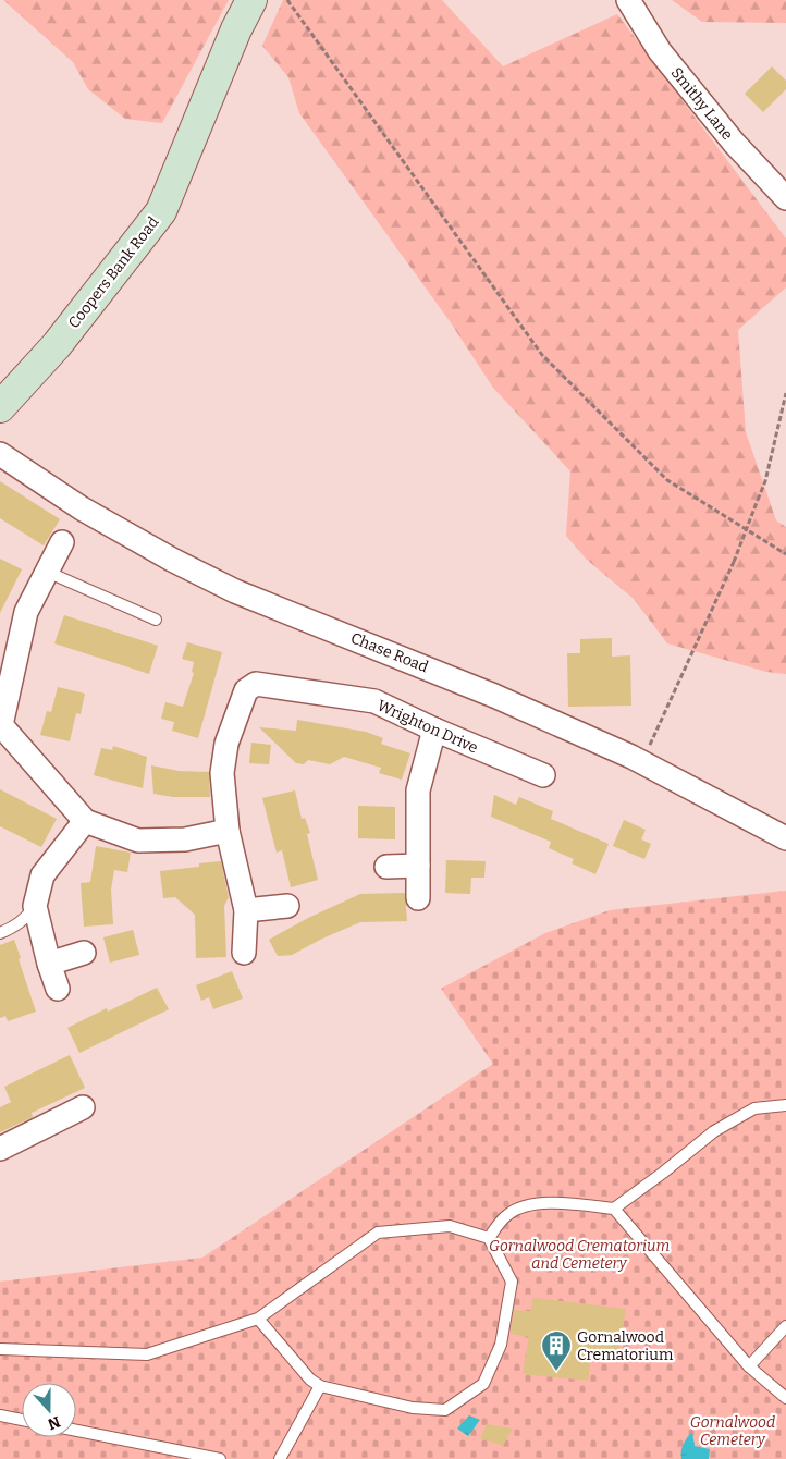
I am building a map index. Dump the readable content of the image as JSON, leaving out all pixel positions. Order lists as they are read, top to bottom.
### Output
{
  "streets": {
    "street": [
      "Smithy Lane",
      "Coopers Bank Road",
      "Chase Road",
      "Wrighton Drive"
    ]
  },
  "parks": ["Gornalwood Crematorium and Cemetery", "Gornalwood Cemetery"],
  "places": {
    "building": ["Gornalwood Crematorium"]
  },
  "north": "bottom"
}
